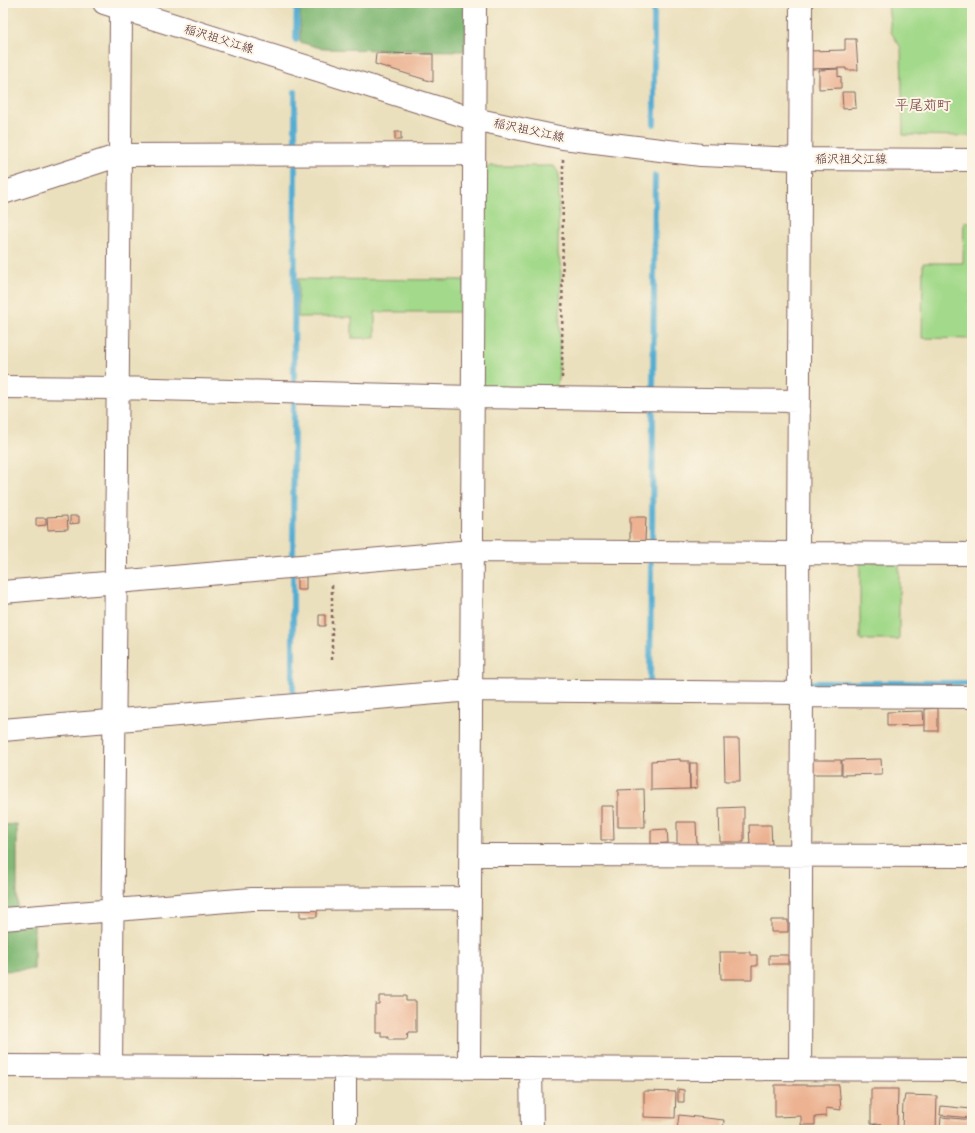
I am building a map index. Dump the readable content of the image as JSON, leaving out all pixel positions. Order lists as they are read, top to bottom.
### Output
{
  "streets": {
    "street": ["稲沢祖父江線"]
  },
  "districts": ["平尾苅町"]
}
